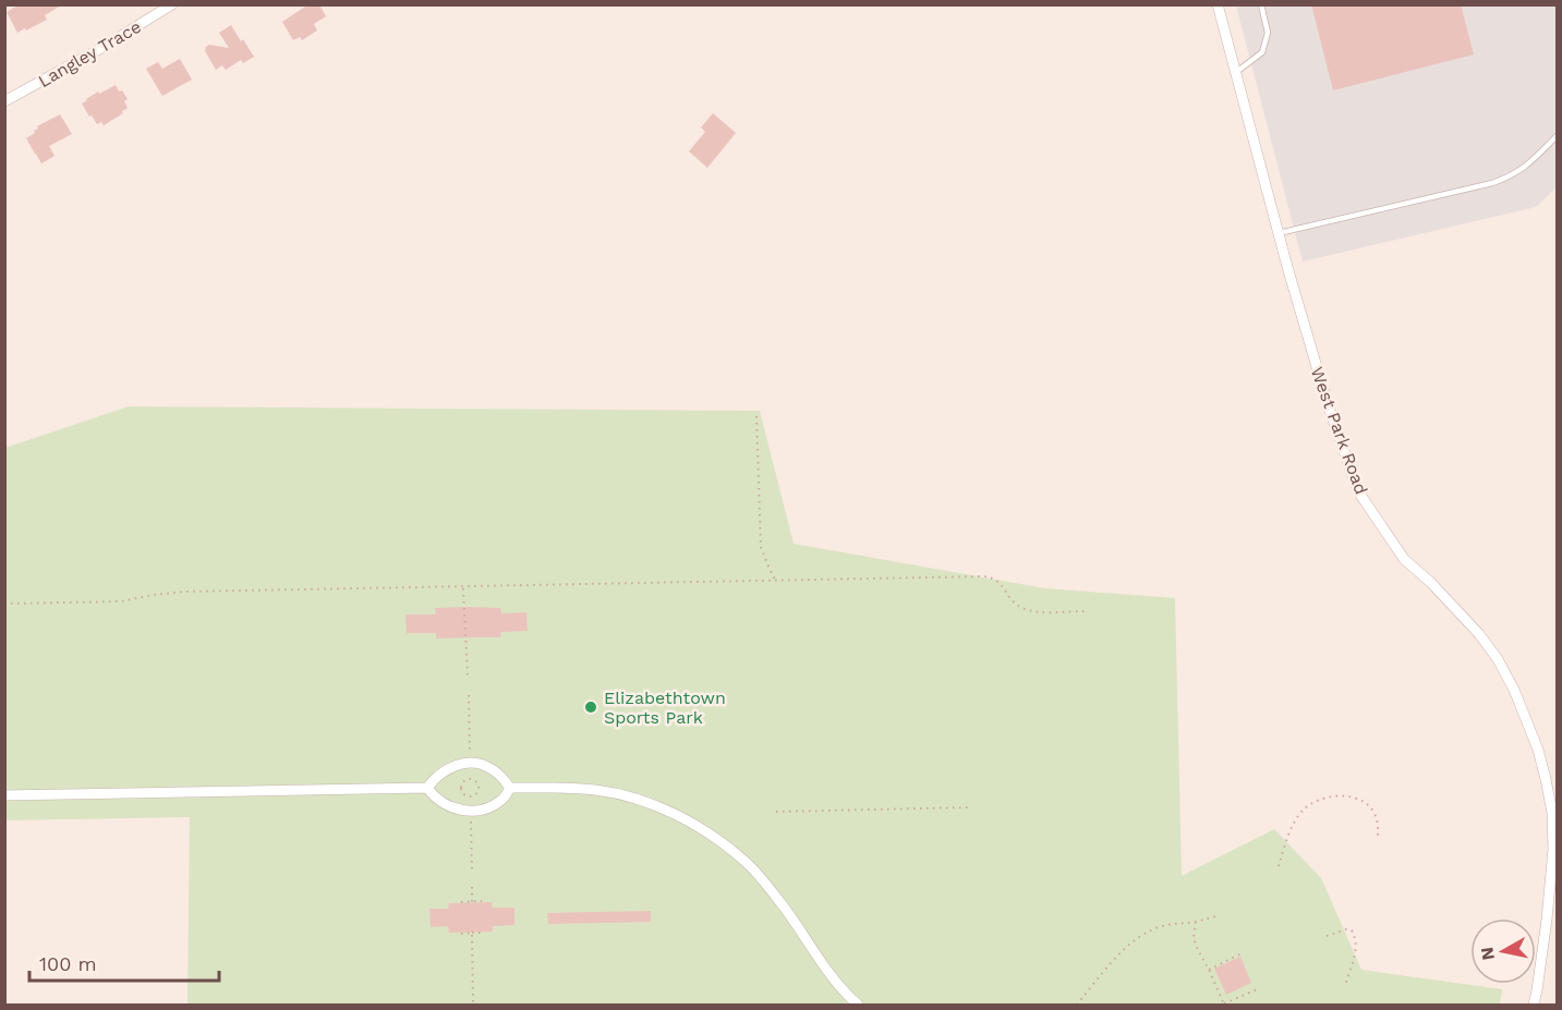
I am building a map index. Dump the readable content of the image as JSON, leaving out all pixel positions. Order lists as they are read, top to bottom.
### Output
{
  "streets": {
    "street": ["Langley Trace", "West Park Road"]
  },
  "places": ["Elizabethtown Sports Park"],
  "scale_bar": "100 m",
  "north": "left"
}
